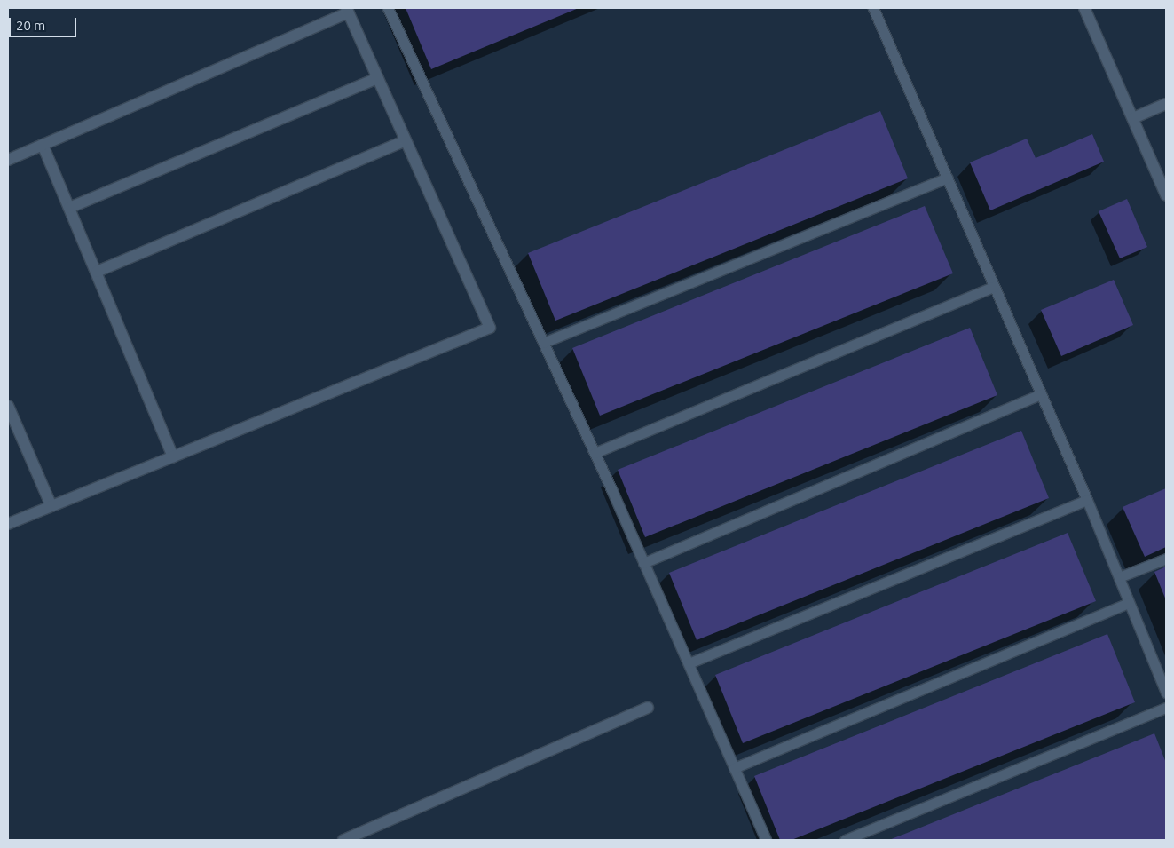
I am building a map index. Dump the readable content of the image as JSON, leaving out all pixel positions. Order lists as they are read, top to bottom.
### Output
{
  "scale_bar": "20 m"
}
